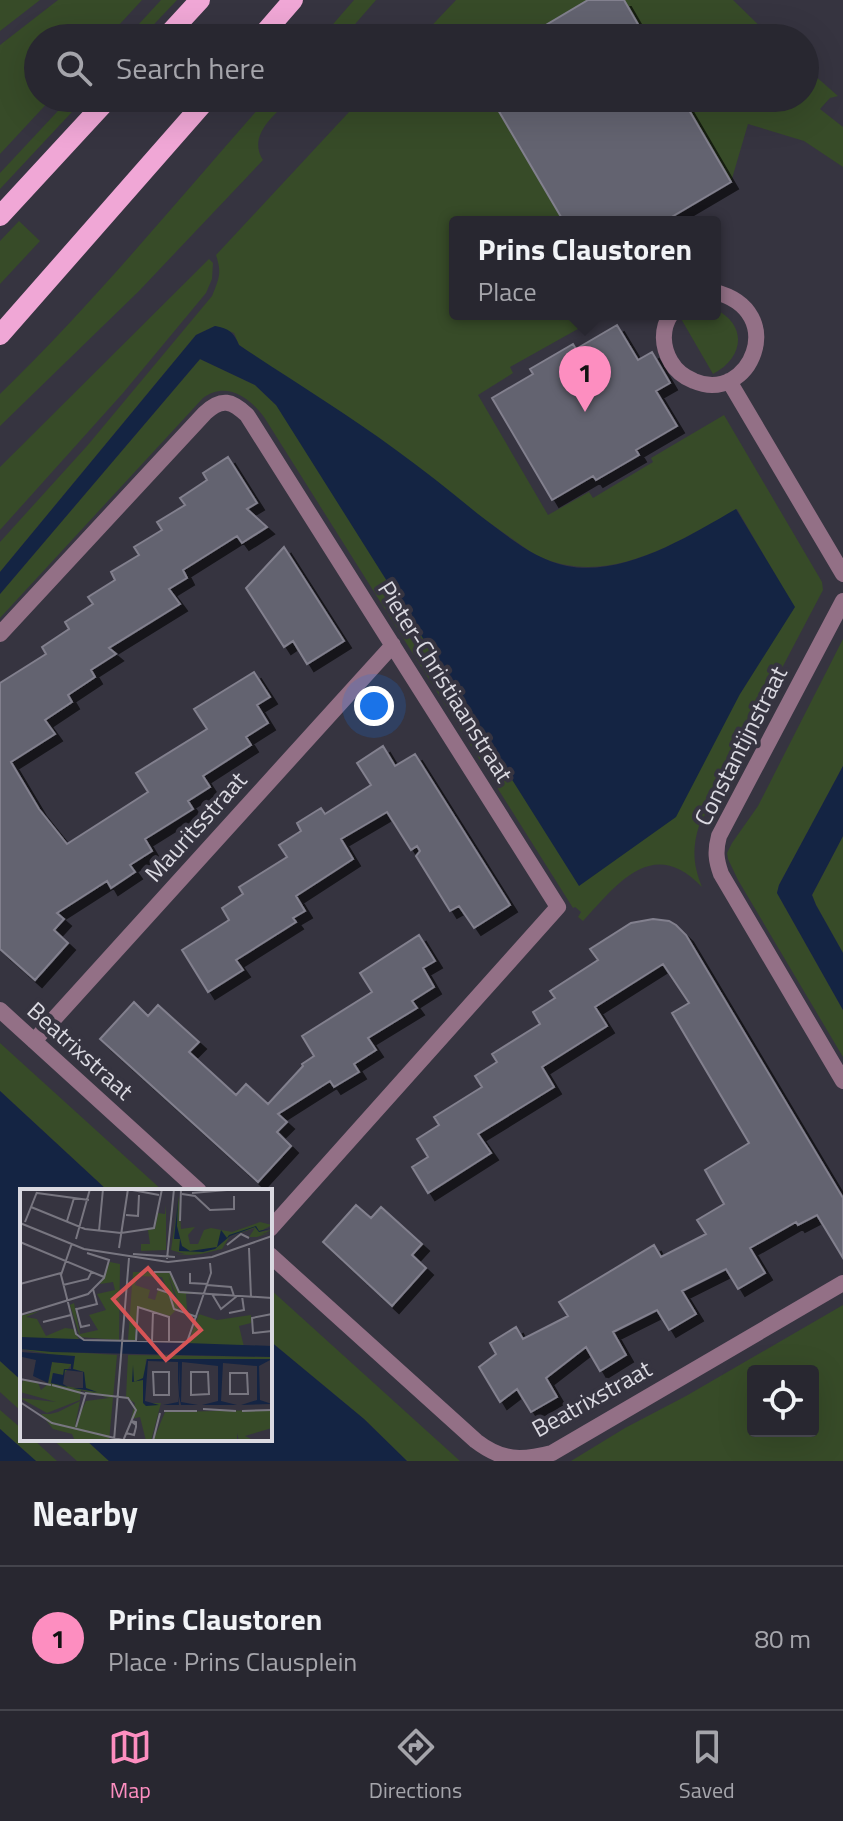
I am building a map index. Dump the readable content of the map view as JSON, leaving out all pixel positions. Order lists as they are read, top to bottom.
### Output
{
  "streets": {
    "street": [
      "Pieter-Christiaanstraat",
      "Constantijnstraat",
      "Mauritsstraat",
      "Beatrixstraat"
    ]
  },
  "crossings": [
    ["Pieter-Christiaanstraat", "Mauritsstraat"],
    ["Mauritsstraat", "Beatrixstraat"]
  ],
  "page": {
    "search": "Search here",
    "popup": ["Prins Claustoren", "Place"],
    "pins": "1",
    "heading": "Nearby",
    "list": [
      {
        "mark": "1",
        "name": "Prins Claustoren",
        "note": "Place · Prins Clausplein",
        "value": "80 m"
      }
    ],
    "nav": ["Map", "Directions", "Saved"]
  }
}
